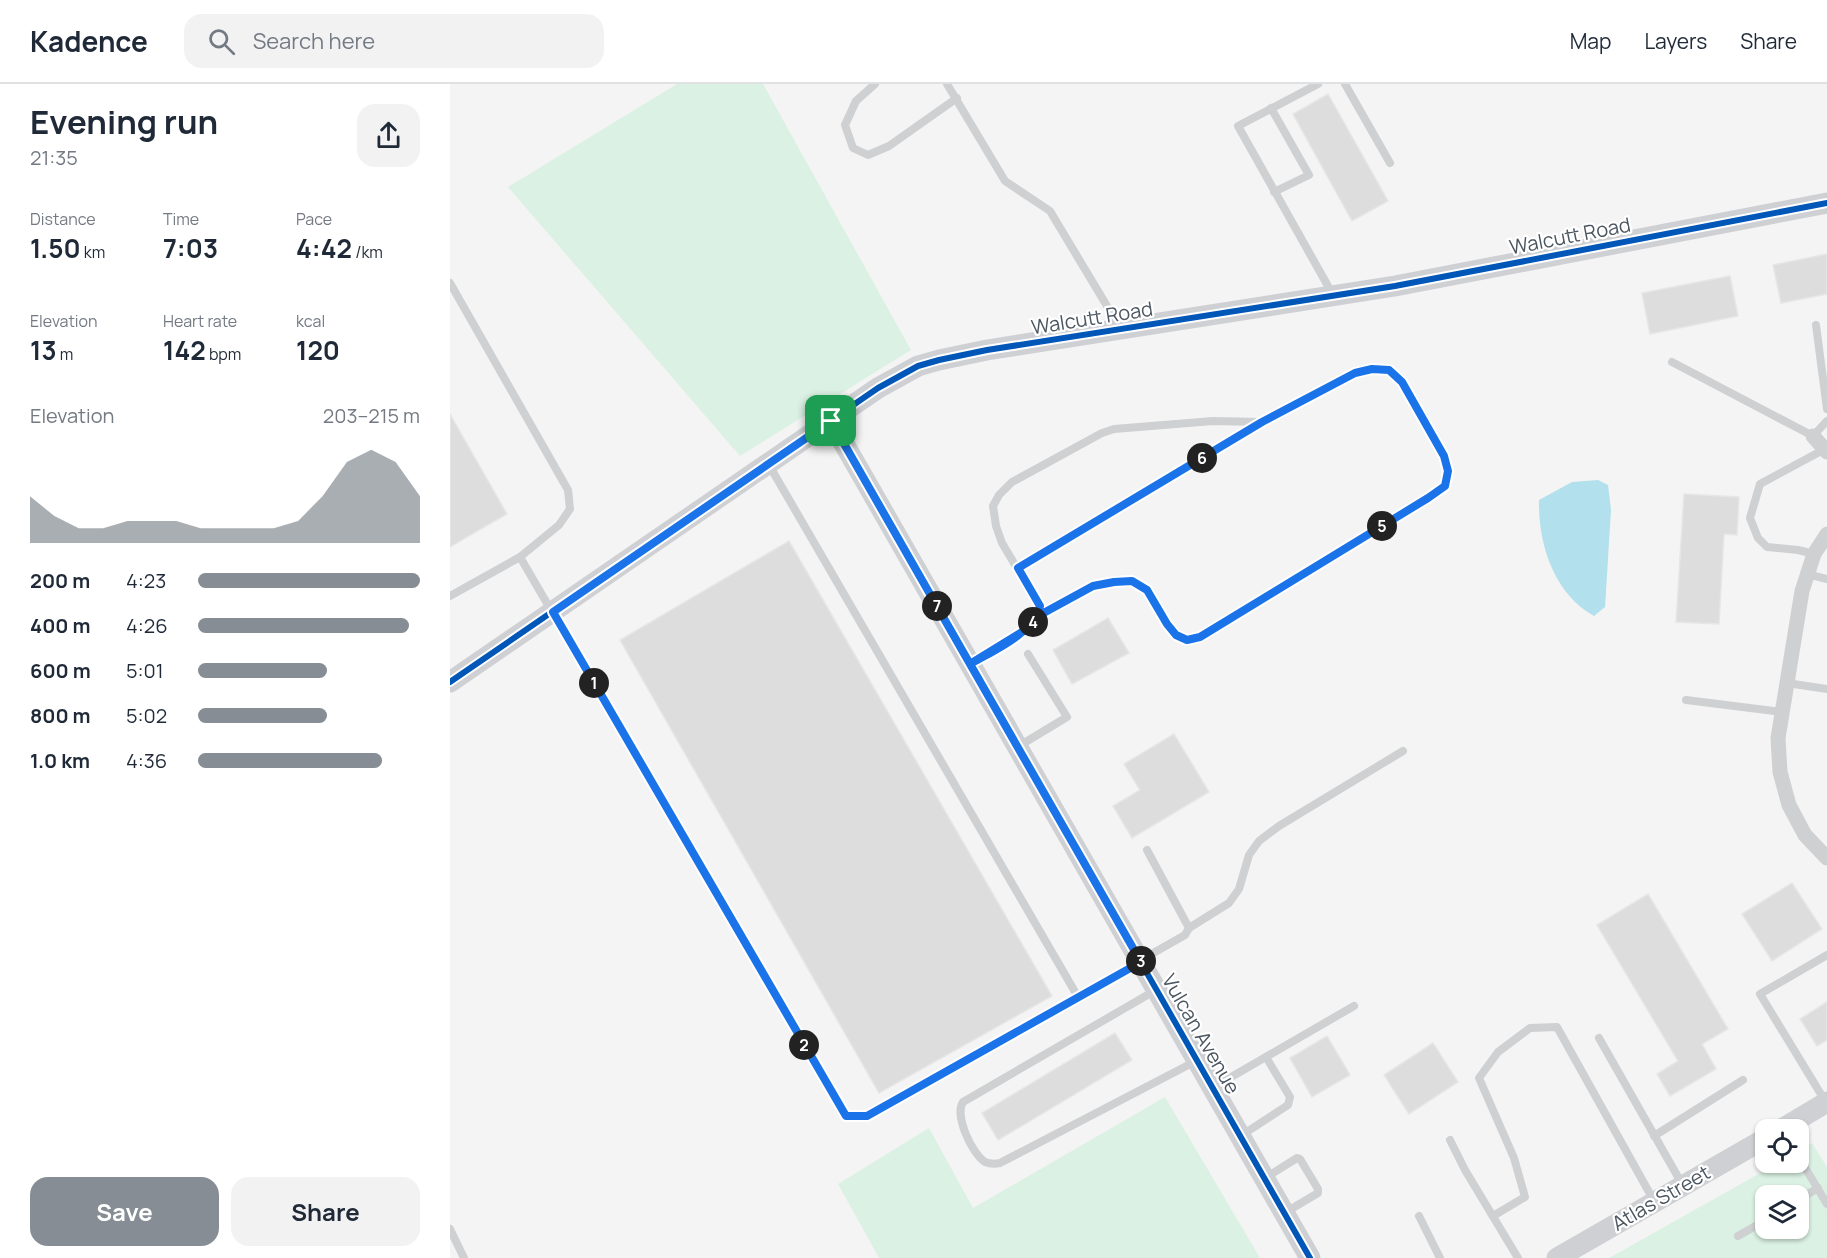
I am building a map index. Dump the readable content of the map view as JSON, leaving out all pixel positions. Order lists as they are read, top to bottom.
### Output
{
  "streets": {
    "street": ["Walcutt Road", "Vulcan Avenue", "Atlas Street"]
  },
  "crossings": [
    ["Walcutt Road", "Vulcan Avenue"]
  ],
  "page": {
    "header": "Kadence",
    "search": "Search here",
    "nav": ["Map", "Layers", "Share"],
    "heading": ["Evening run", "21:35"],
    "stats": [
      ["Distance", "1.50 km"],
      ["Time", "7:03"],
      ["Pace", "4:42 /km"],
      ["Elevation", "13 m"],
      ["Heart rate", "142 bpm"],
      ["kcal", "120"]
    ],
    "chart": ["Elevation", "203–215 m"],
    "pins": [
      "6",
      "5",
      "7",
      "4",
      "1",
      "3",
      "2"
    ],
    "list": [
      {
        "name": "200 m",
        "note": "4:23"
      },
      {
        "name": "400 m",
        "note": "4:26"
      },
      {
        "name": "600 m",
        "note": "5:01"
      },
      {
        "name": "800 m",
        "note": "5:02"
      },
      {
        "name": "1.0 km",
        "note": "4:36"
      }
    ],
    "buttons": ["Save", "Share"]
  }
}
